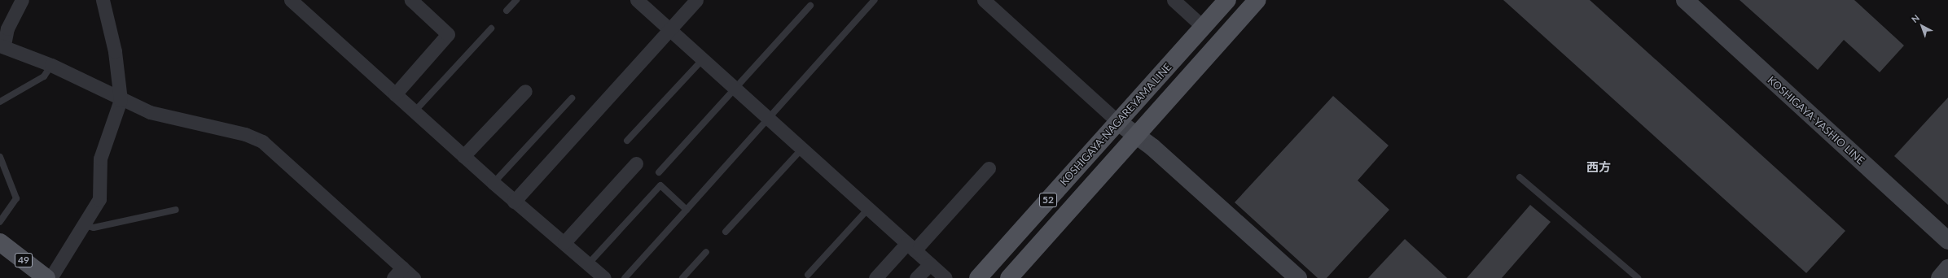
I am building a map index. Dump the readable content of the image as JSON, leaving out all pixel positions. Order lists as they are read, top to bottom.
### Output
{
  "streets": {
    "main road": [
      "KOSHIGAYA-YASHIO LINE",
      "KOSHIGAYA-NAGAREYAMA LINE",
      "52",
      "49"
    ]
  },
  "districts": ["西方"],
  "north": "top left"
}
